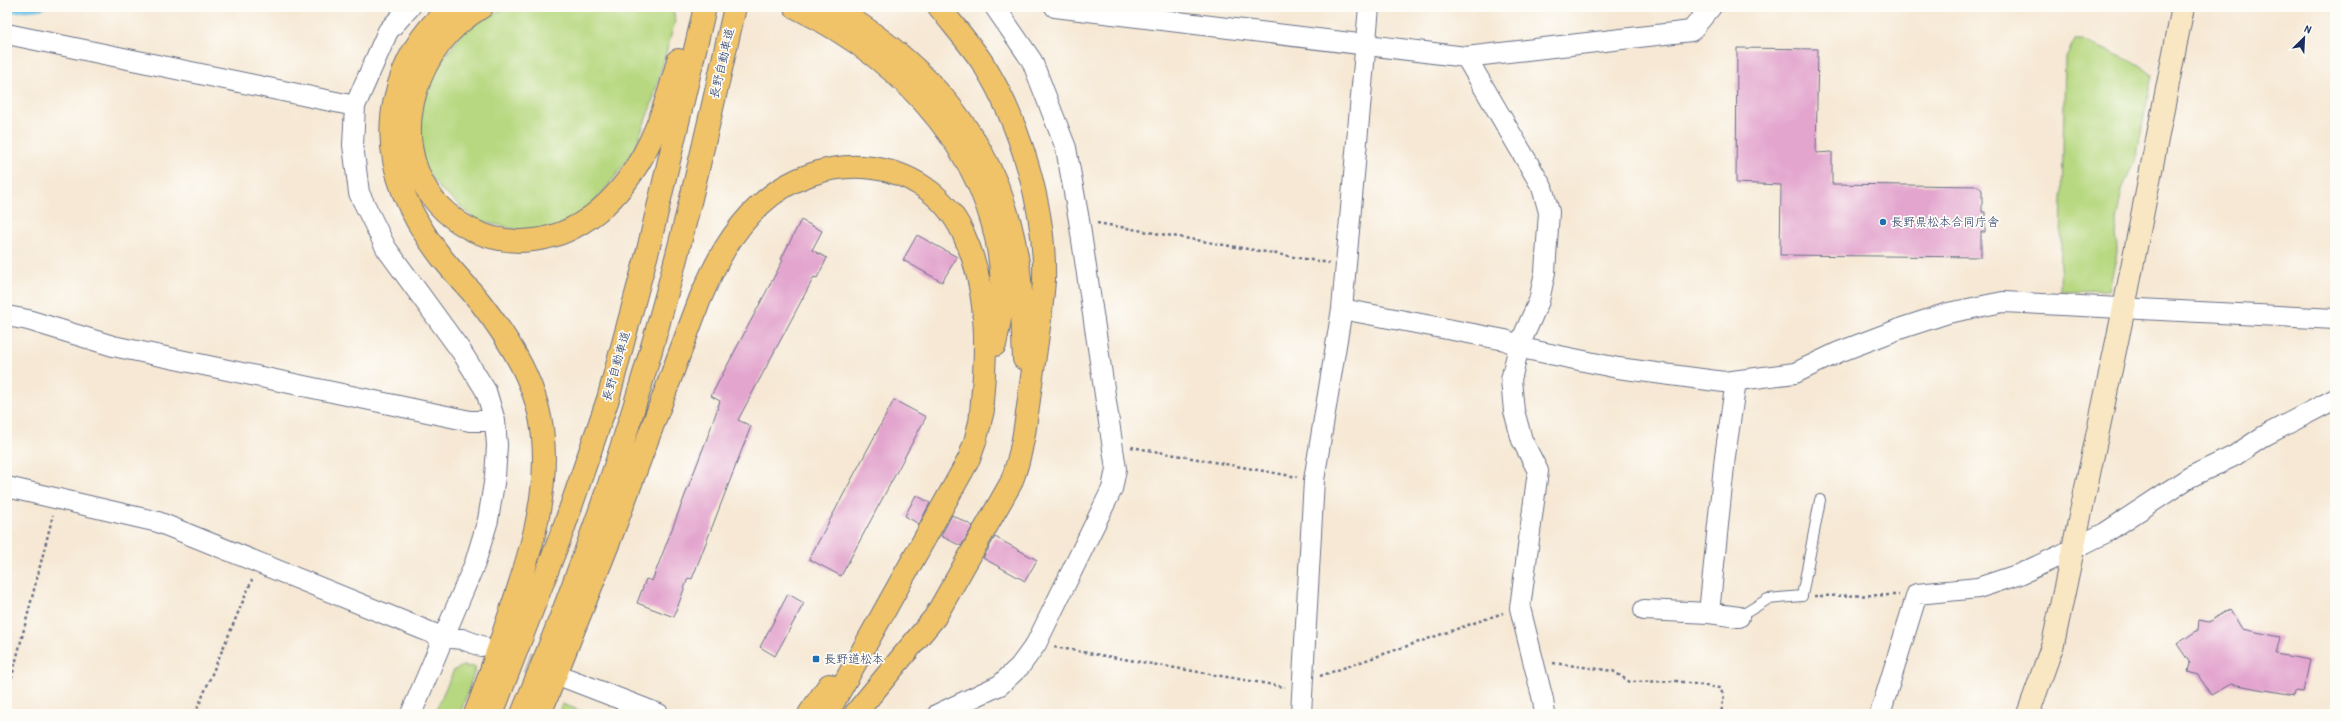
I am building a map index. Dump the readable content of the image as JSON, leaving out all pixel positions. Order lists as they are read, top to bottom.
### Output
{
  "streets": {
    "highway": ["長野自動車道"]
  },
  "places": {
    "other": ["長野県松本合同庁舎"],
    "transit": ["長野道松本"]
  },
  "north": "top right"
}
